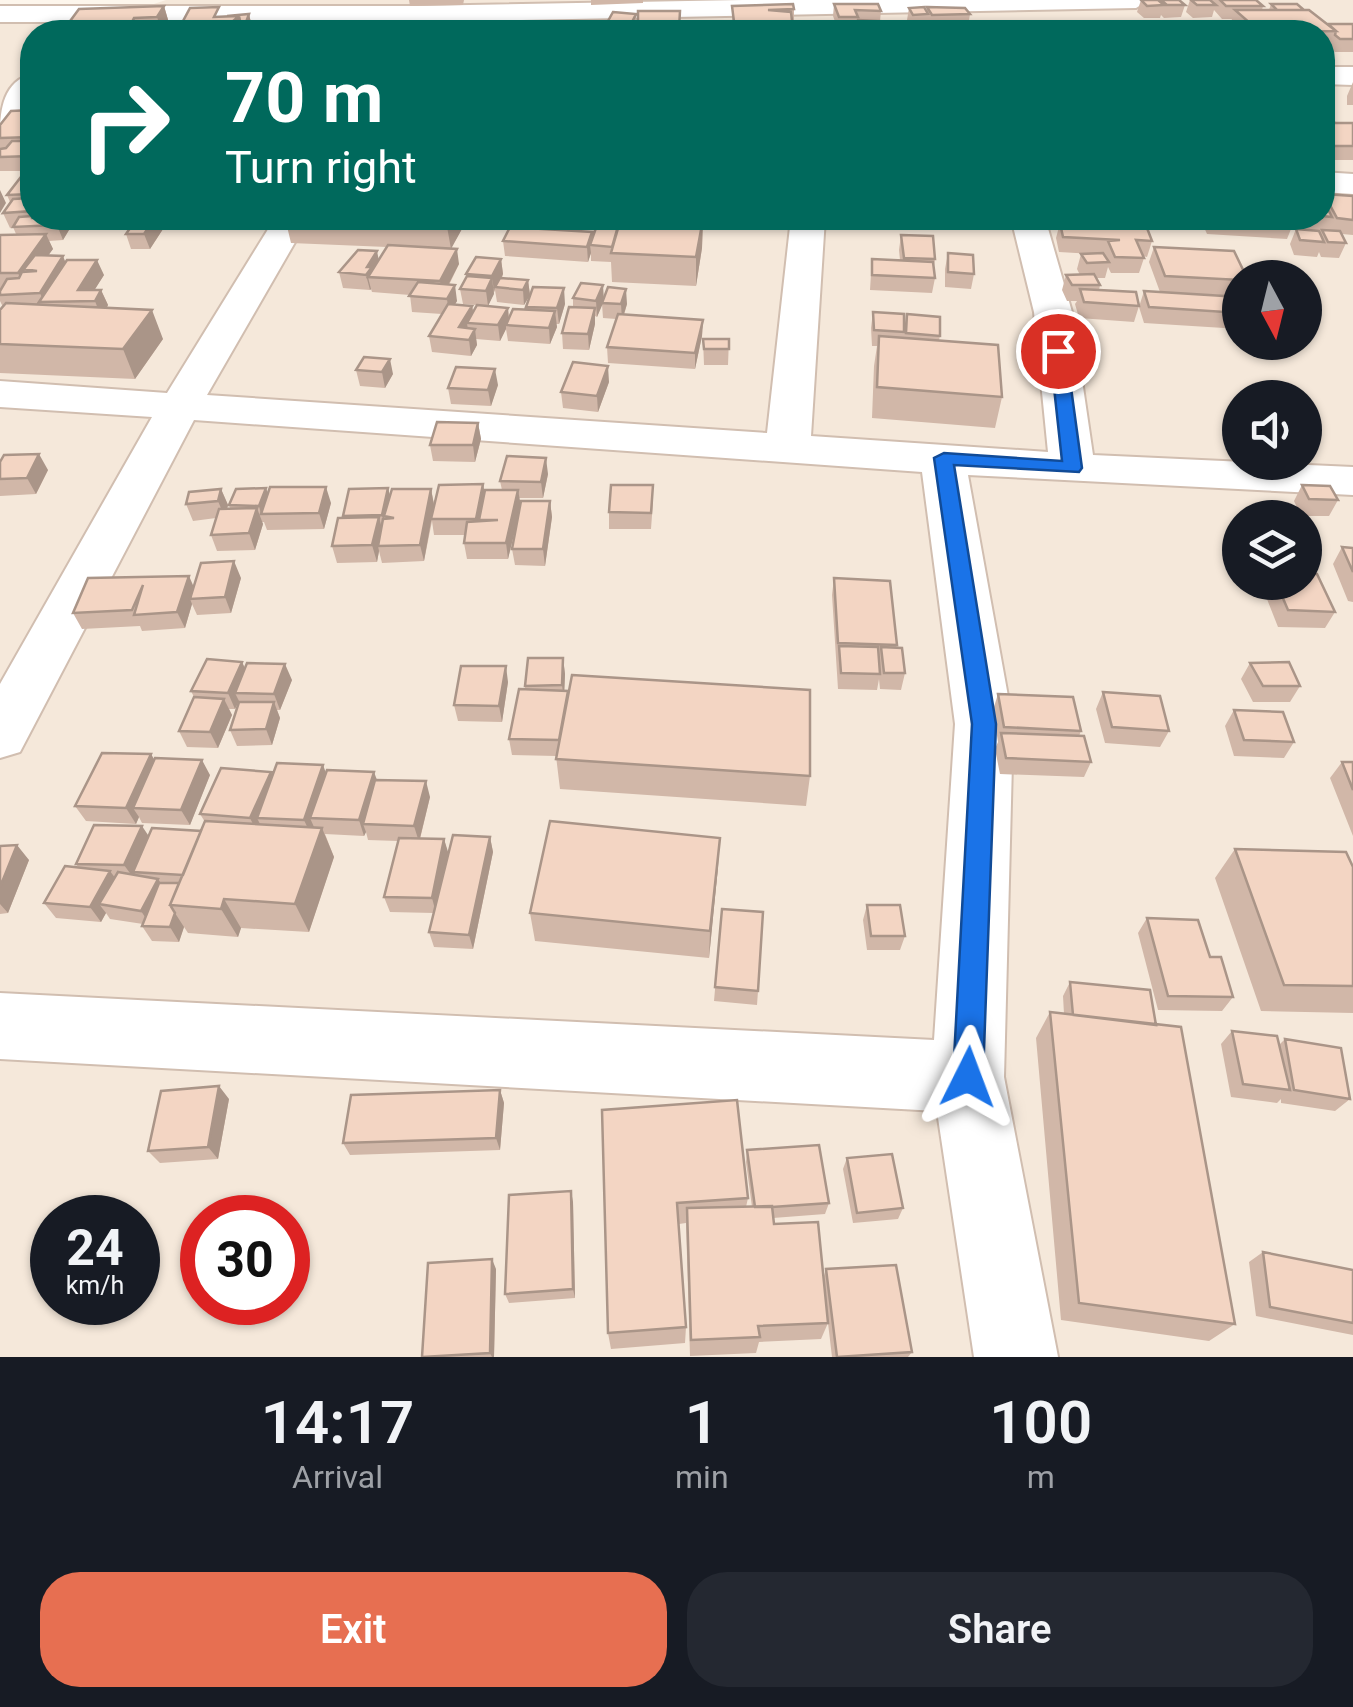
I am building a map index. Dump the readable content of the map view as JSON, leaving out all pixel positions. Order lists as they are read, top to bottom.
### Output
{
  "north": "bottom",
  "page": {
    "turn": ["70 m", "Turn right"],
    "speed": "24 km/h",
    "limit": "30",
    "eta": [
      "14:17",
      "Arrival",
      "1",
      "min",
      "100",
      "m"
    ],
    "buttons": ["Exit", "Share"]
  }
}
